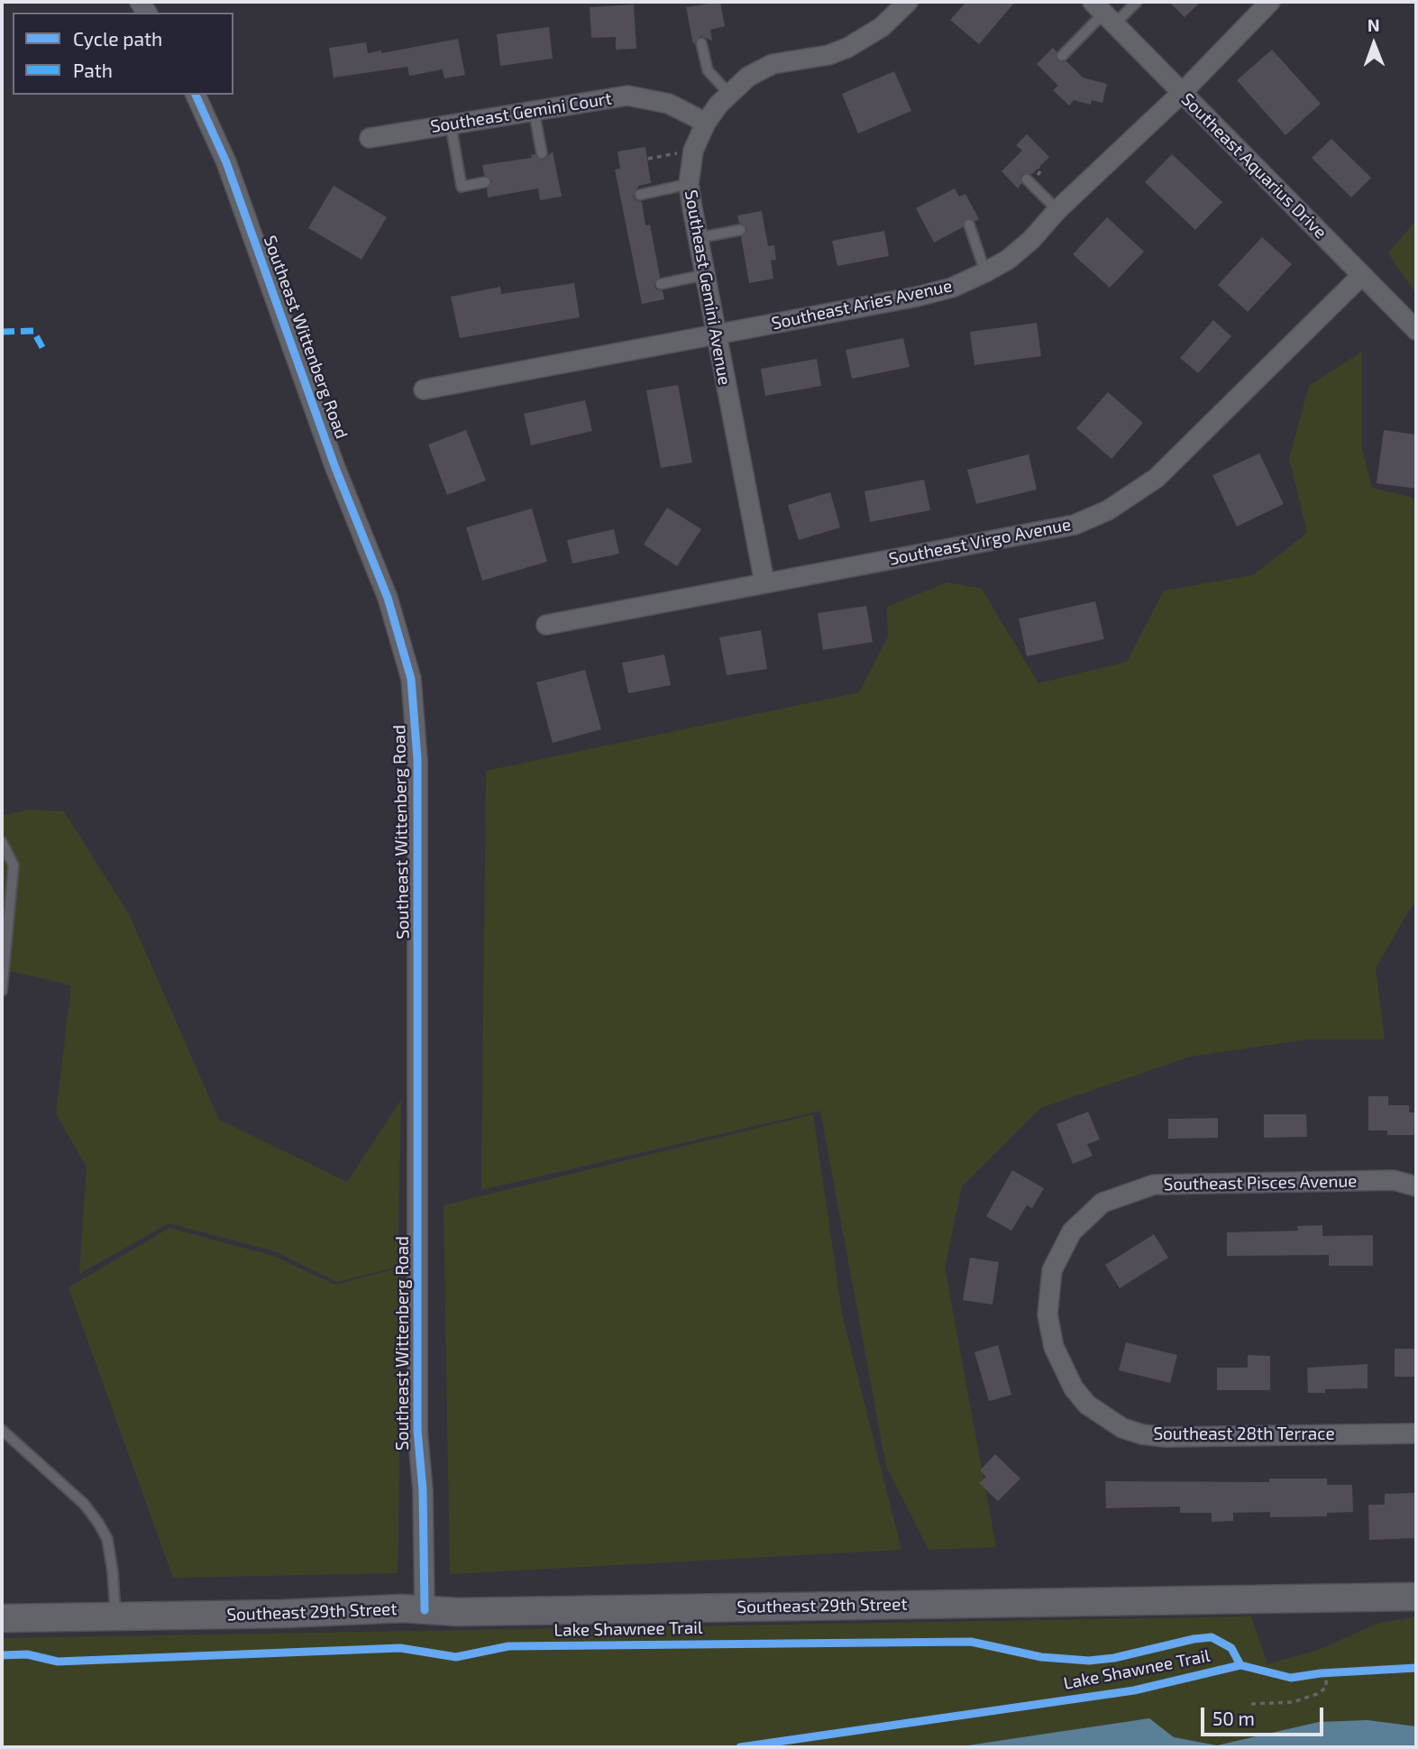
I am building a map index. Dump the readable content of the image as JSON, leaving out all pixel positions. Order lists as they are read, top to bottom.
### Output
{
  "streets": {
    "main road": ["Southeast 29th Street"],
    "street": [
      "Southeast Gemini Court",
      "Southeast Aquarius Drive",
      "Southeast Gemini Avenue",
      "Southeast Aries Avenue",
      "Southeast Wittenberg Road",
      "Southeast Virgo Avenue",
      "Southeast Pisces Avenue",
      "Southeast 28th Terrace"
    ],
    "cycle path": ["Lake Shawnee Trail"]
  },
  "crossings": [
    ["Southeast Gemini Court", "Southeast Gemini Avenue"],
    ["Southeast Aquarius Drive", "Southeast Aries Avenue"],
    ["Southeast Aquarius Drive", "Southeast Virgo Avenue"],
    ["Southeast Gemini Avenue", "Southeast Aries Avenue"],
    ["Southeast Gemini Avenue", "Southeast Virgo Avenue"],
    ["Southeast Wittenberg Road", "Southeast 29th Street"],
    ["Southeast Pisces Avenue", "Southeast 28th Terrace"]
  ],
  "legend": ["Cycle path", "Path"],
  "scale_bar": "50 m",
  "north": "top"
}
